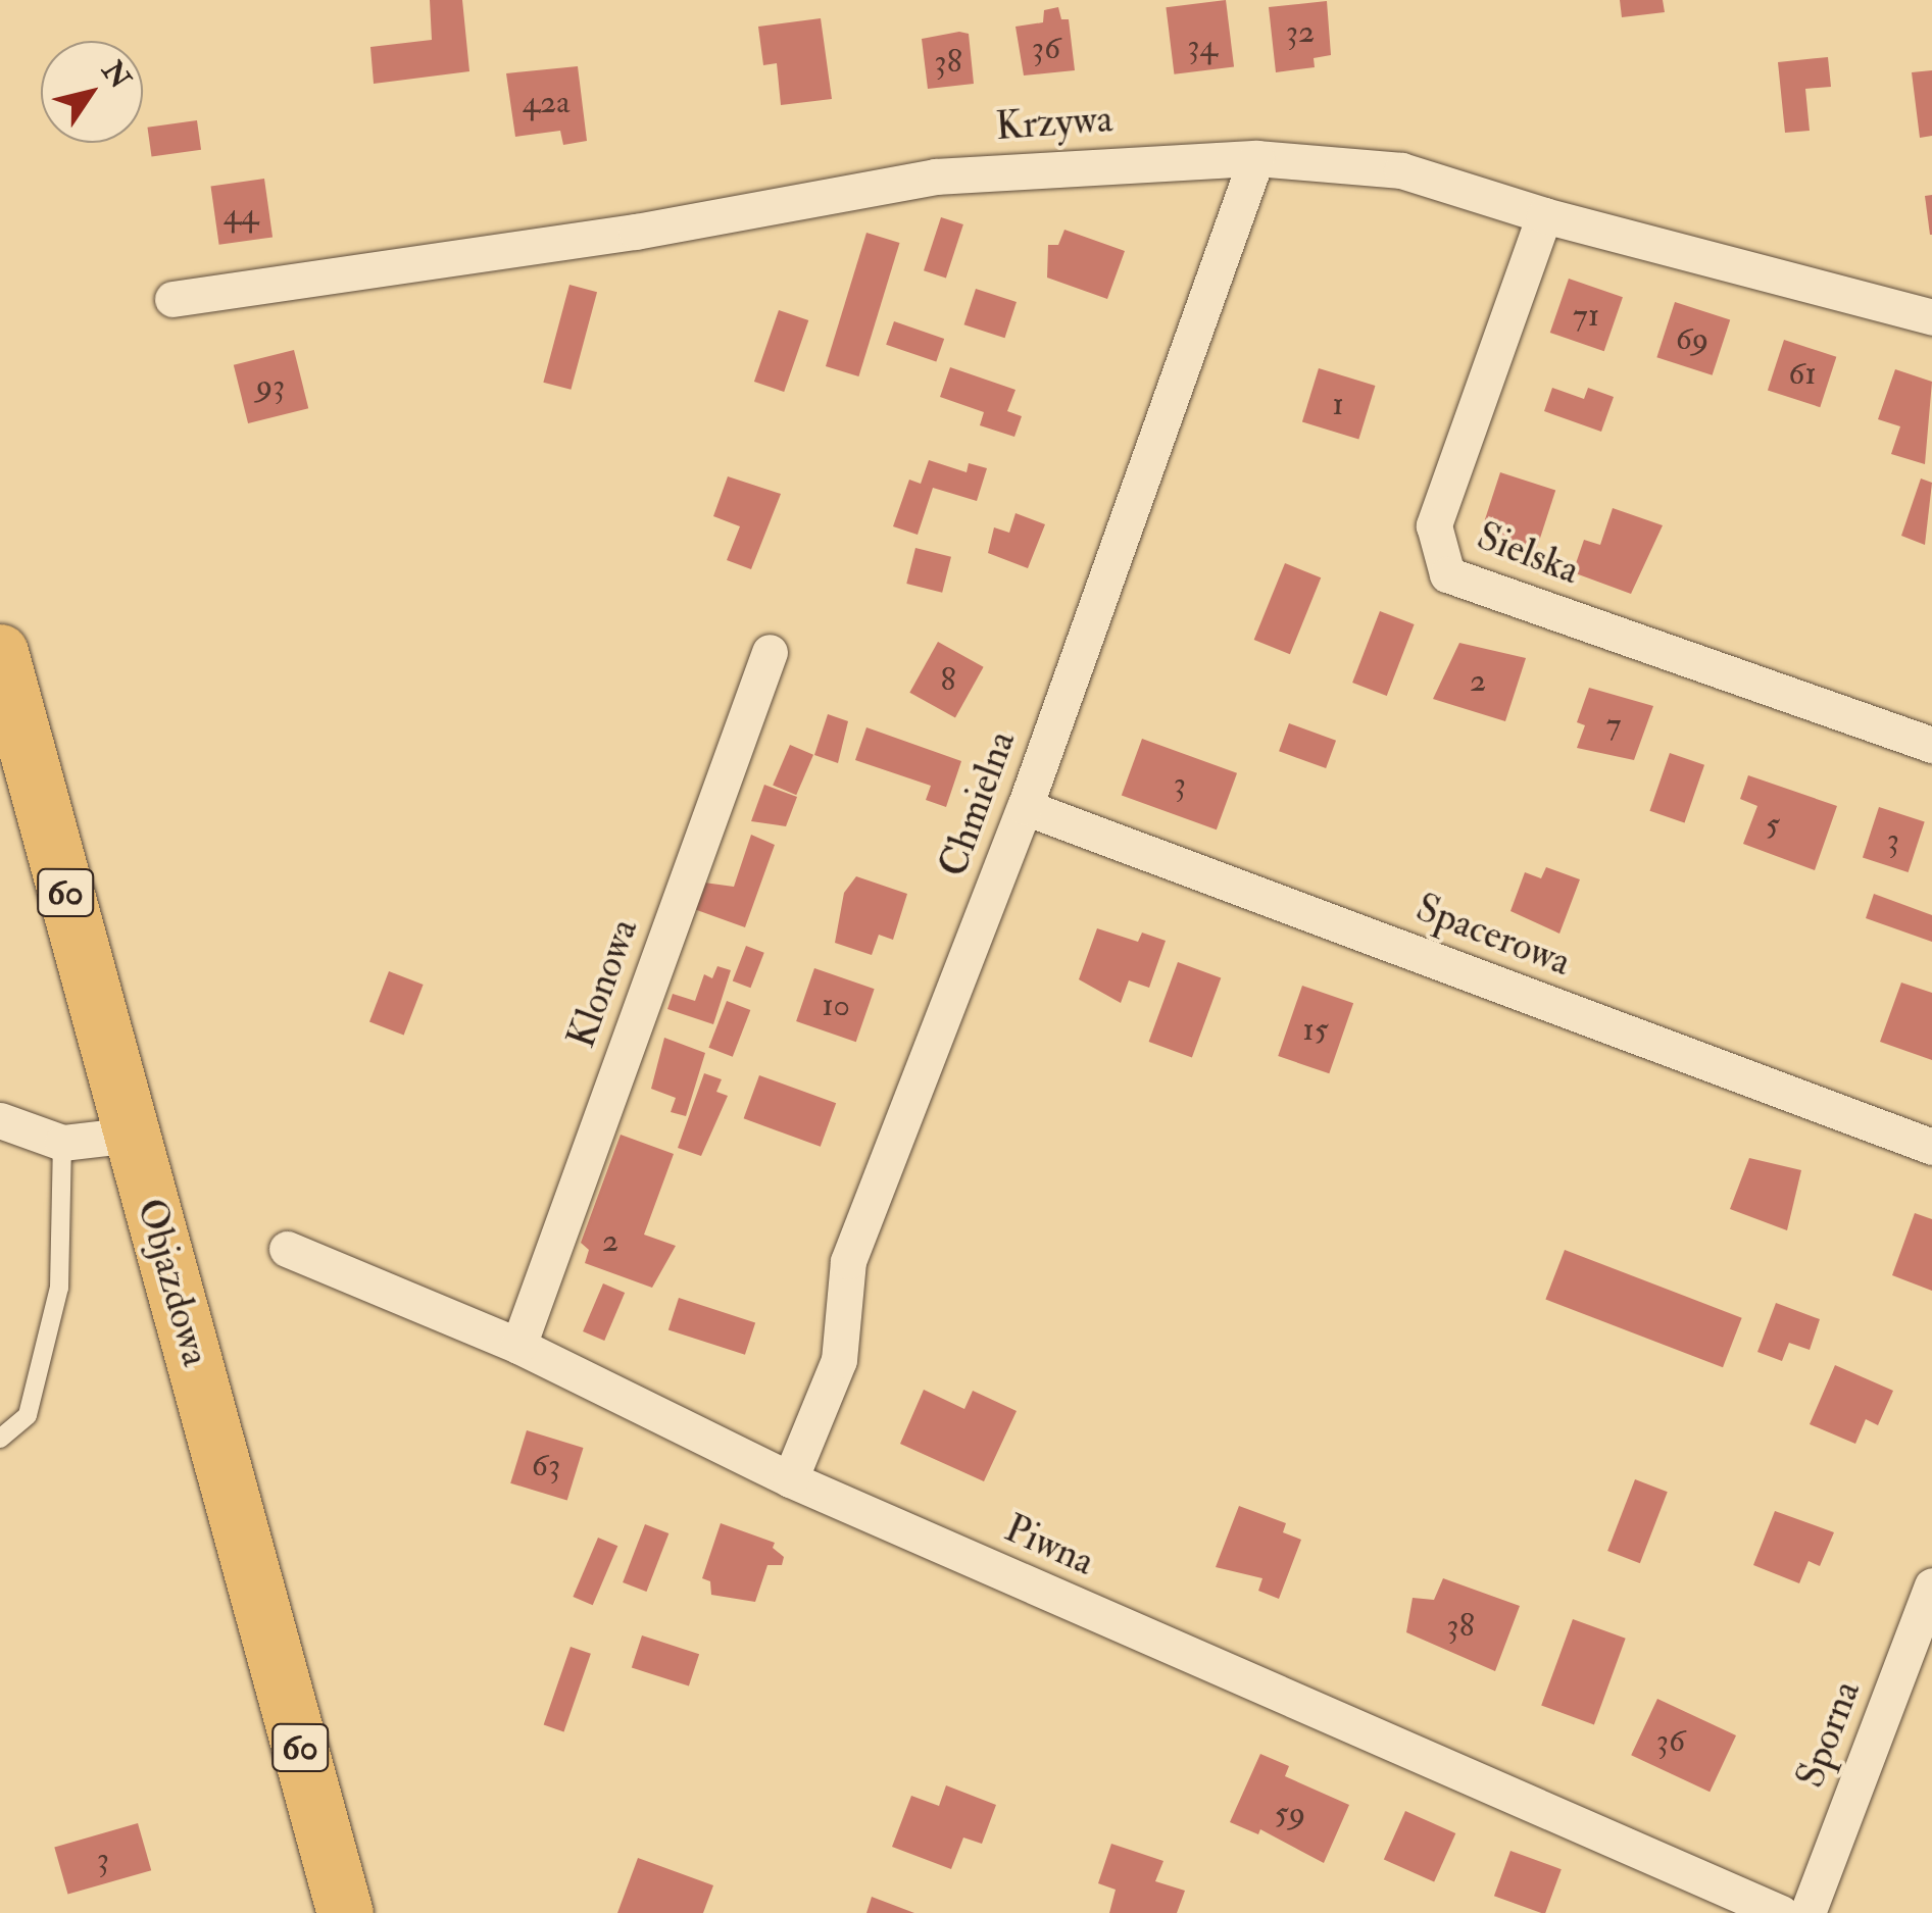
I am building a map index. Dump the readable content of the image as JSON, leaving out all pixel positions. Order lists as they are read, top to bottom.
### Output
{
  "streets": {
    "main road": ["60", "Objazdowa"],
    "street": [
      "Krzywa",
      "Sielska",
      "Chmielna",
      "Spacerowa",
      "Klonowa",
      "Piwna",
      "Sporna"
    ]
  },
  "crossings": [
    ["Krzywa", "Sielska"],
    ["Krzywa", "Chmielna"],
    ["Chmielna", "Spacerowa"],
    ["Chmielna", "Piwna"],
    ["Klonowa", "Piwna"]
  ],
  "house_numbers": [
    "32",
    "34",
    "36",
    "38",
    "42a",
    "44",
    "71",
    "69",
    "61",
    "93",
    "1",
    "8",
    "2",
    "7",
    "3",
    "5",
    "3",
    "10",
    "15",
    "2",
    "63",
    "38",
    "36",
    "59",
    "3"
  ],
  "north": "top right"
}
